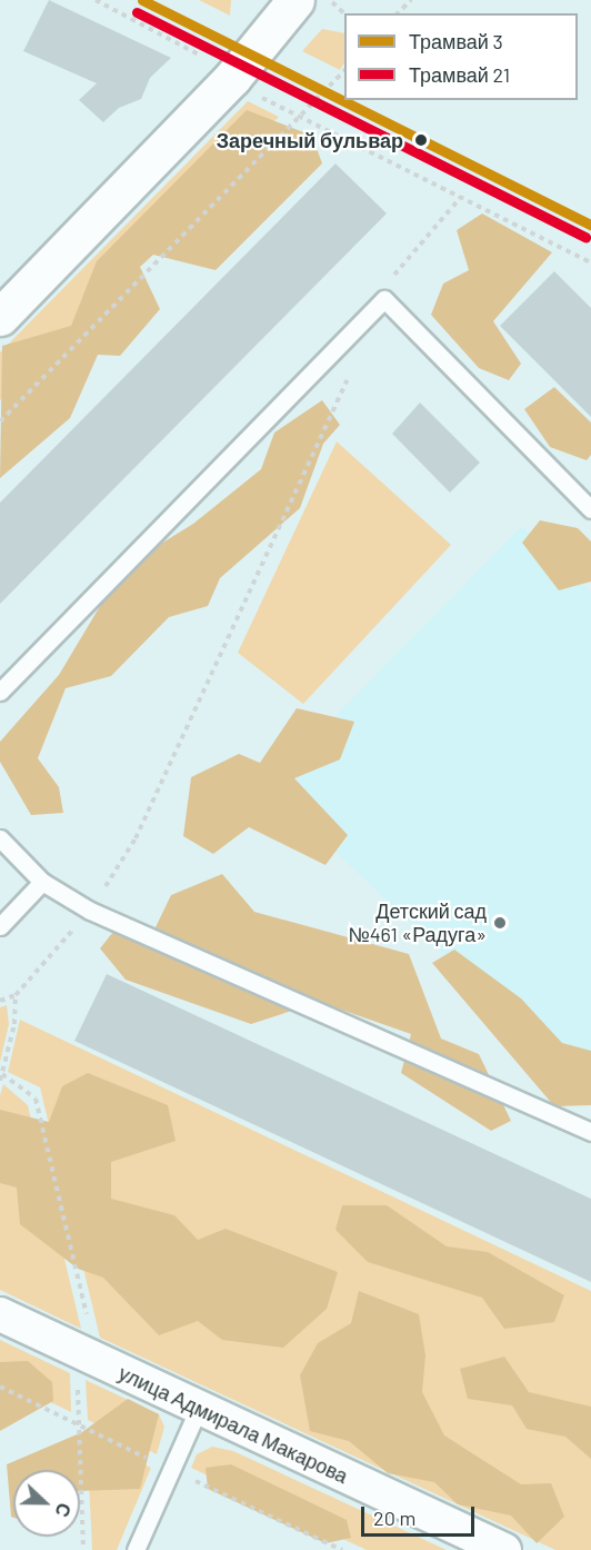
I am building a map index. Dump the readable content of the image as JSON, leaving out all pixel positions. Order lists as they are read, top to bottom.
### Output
{
  "streets": {
    "street": ["улица Адмирала Макарова"]
  },
  "places": ["Заречный бульвар", "Детский сад №461 «Радуга»"],
  "lines": ["tram line 3", "tram line 21"],
  "legend": ["Трамвай 3", "Трамвай 21"],
  "scale_bar": "20 m",
  "north": "right"
}
